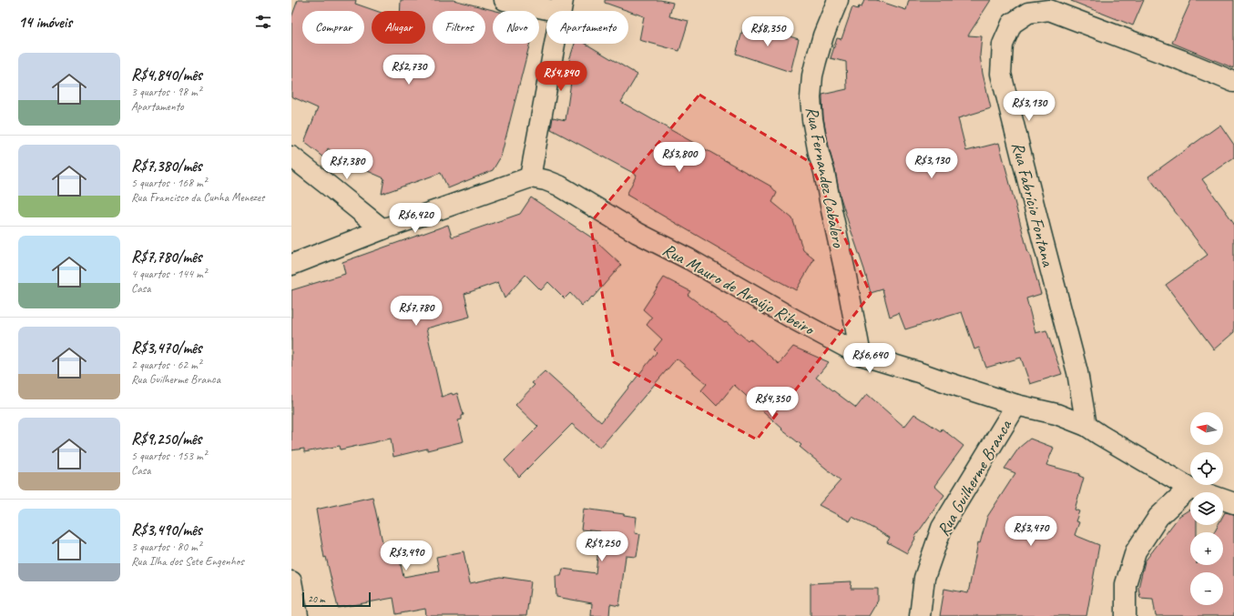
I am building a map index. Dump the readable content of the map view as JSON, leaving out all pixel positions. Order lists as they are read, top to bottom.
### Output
{
  "streets": {
    "street": [
      "Rua Fernandez Cabalero",
      "Rua Fabrício Fontana",
      "Rua Mauro de Araújo Ribeiro",
      "Rua Guilherme Branca"
    ]
  },
  "crossings": [
    ["Rua Fernandez Cabalero", "Rua Mauro de Araújo Ribeiro"],
    ["Rua Fabrício Fontana", "Rua Mauro de Araújo Ribeiro"],
    ["Rua Mauro de Araújo Ribeiro", "Rua Guilherme Branca"]
  ],
  "scale_bar": "20 m",
  "north": "left",
  "page": {
    "heading": "14 imóveis",
    "chip": [
      "Comprar",
      "Alugar",
      "Filtros",
      "Novo",
      "Apartamento"
    ],
    "price": [
      "R$8,350",
      "R$2,730",
      "R$4,840",
      "R$3,130",
      "R$3,800",
      "R$3,130",
      "R$7,380",
      "R$6,420",
      "R$7,780",
      "R$6,640",
      "R$4,350",
      "R$3,470",
      "R$9,250",
      "R$3,490"
    ],
    "list": [
      {
        "name": "R$4,840/mês",
        "note": "3 quartos · 98 m² · Apartamento"
      },
      {
        "name": "R$7,380/mês",
        "note": "5 quartos · 168 m² · Rua Francisco da Cunha Menezes"
      },
      {
        "name": "R$7,780/mês",
        "note": "4 quartos · 144 m² · Casa"
      },
      {
        "name": "R$3,470/mês",
        "note": "2 quartos · 62 m² · Rua Guilherme Branca"
      },
      {
        "name": "R$9,250/mês",
        "note": "5 quartos · 153 m² · Casa"
      },
      {
        "name": "R$3,490/mês",
        "note": "3 quartos · 80 m² · Rua Ilha dos Sete Engenhos"
      }
    ],
    "map_buttons": ["+", "−"],
    "scale": "20 m"
  }
}
